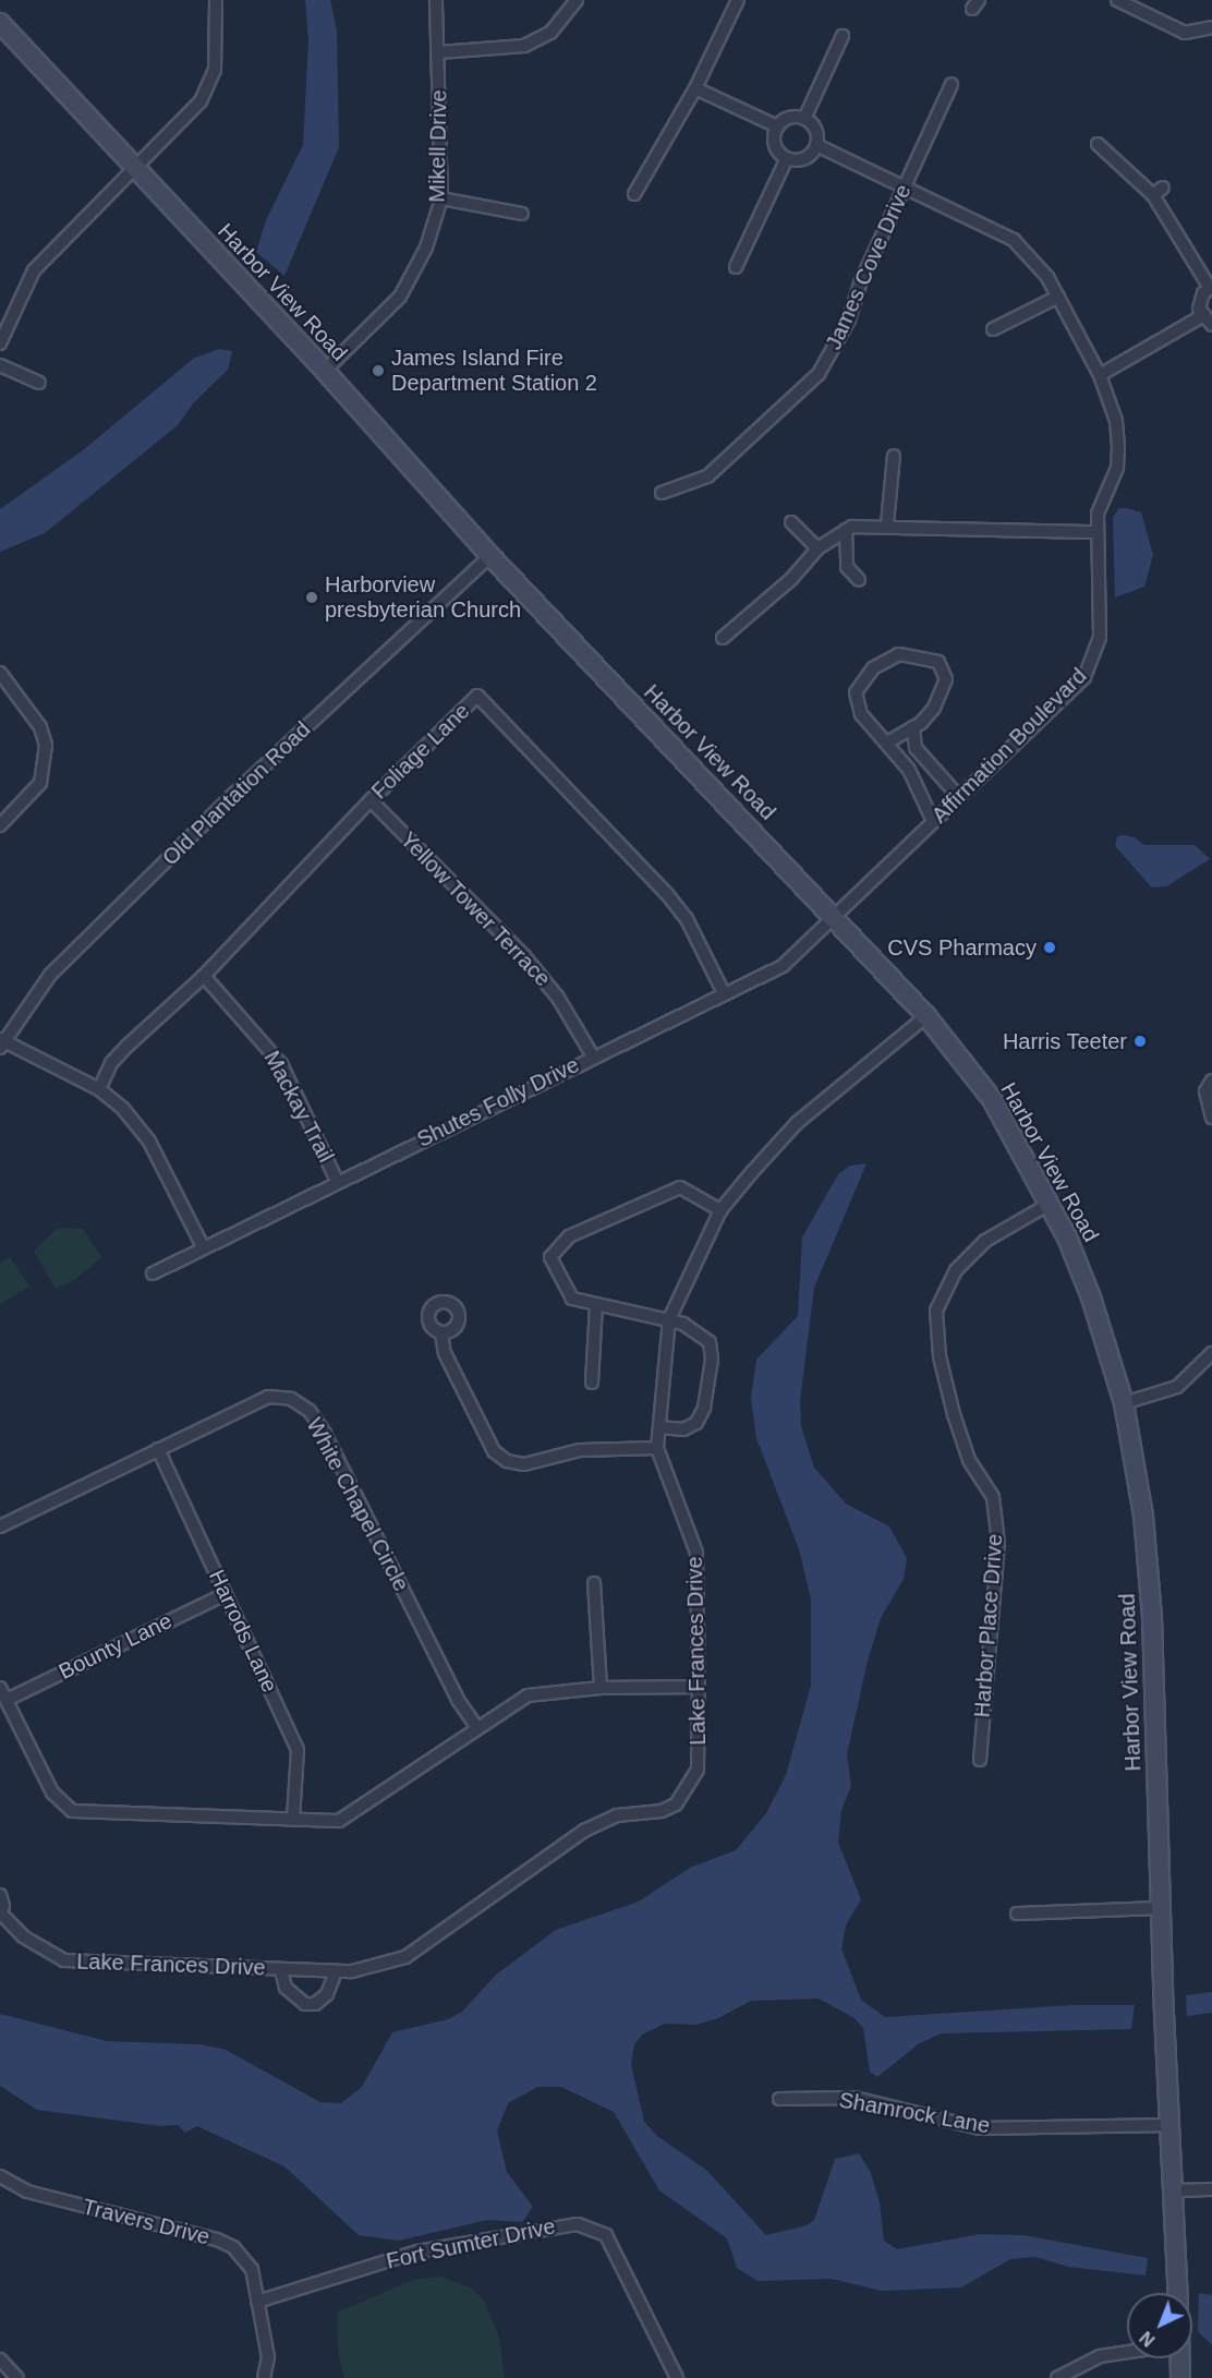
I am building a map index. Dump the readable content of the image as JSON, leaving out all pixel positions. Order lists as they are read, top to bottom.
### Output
{
  "streets": {
    "main road": ["Harbor View Road"],
    "street": [
      "Mikell Drive",
      "James Cove Drive",
      "Affirmation Boulevard",
      "Foliage Lane",
      "Old Plantation Road",
      "Yellow Tower Terrace",
      "Shutes Folly Drive",
      "Mackay Trail",
      "White Chapel Circle",
      "Harbor Place Drive",
      "Harrods Lane",
      "Bounty Lane",
      "Lake Frances Drive",
      "Shamrock Lane",
      "Travers Drive",
      "Fort Sumter Drive"
    ]
  },
  "crossings": [
    ["Mikell Drive", "Harbor View Road"],
    ["James Cove Drive", "Affirmation Boulevard"],
    ["Harbor View Road", "Affirmation Boulevard"],
    ["Harbor View Road", "Old Plantation Road"],
    ["Harbor View Road", "Shutes Folly Drive"],
    ["Harbor View Road", "Harbor Place Drive"],
    ["Harbor View Road", "Lake Frances Drive"],
    ["Harbor View Road", "Shamrock Lane"],
    ["Affirmation Boulevard", "Shutes Folly Drive"],
    ["Foliage Lane", "Yellow Tower Terrace"],
    ["Foliage Lane", "Shutes Folly Drive"],
    ["Foliage Lane", "Mackay Trail"],
    ["Yellow Tower Terrace", "Shutes Folly Drive"],
    ["Shutes Folly Drive", "Mackay Trail"],
    ["White Chapel Circle", "Harrods Lane"],
    ["Harrods Lane", "Bounty Lane"],
    ["Travers Drive", "Fort Sumter Drive"]
  ],
  "places": [
    "James Island Fire Department Station 2",
    "Harborview presbyterian Church",
    "CVS Pharmacy",
    "Harris Teeter"
  ],
  "north": "bottom left"
}
